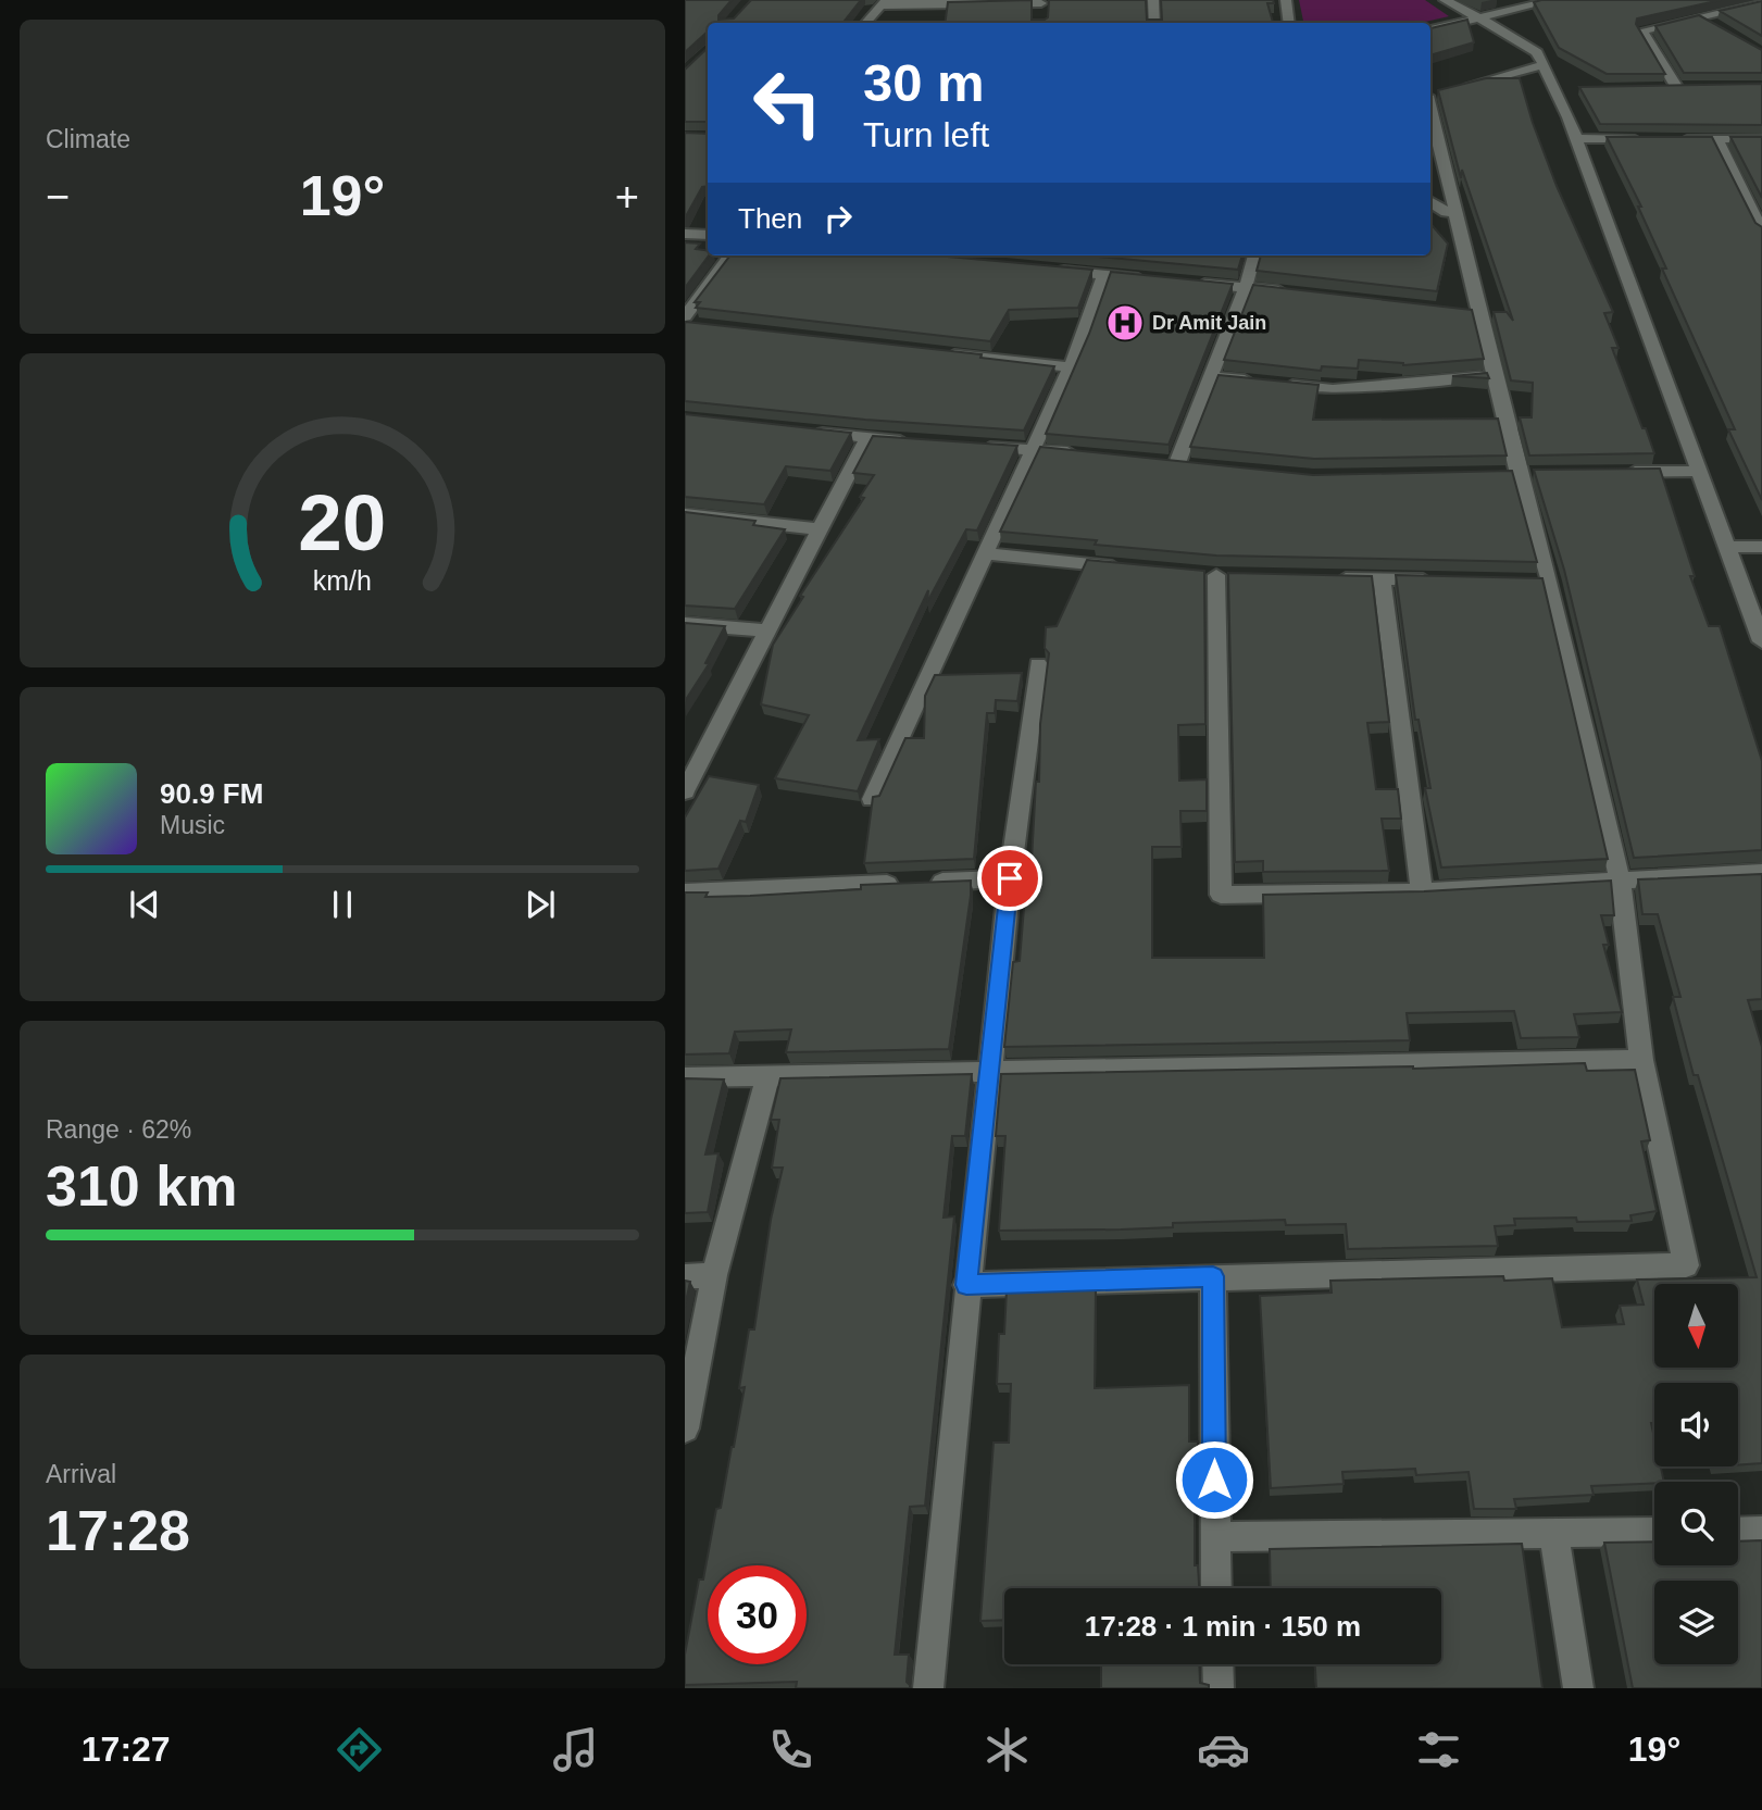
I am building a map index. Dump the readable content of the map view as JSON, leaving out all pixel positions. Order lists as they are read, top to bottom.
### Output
{
  "places": {
    "hospital": ["Dr Amit Jain"]
  },
  "north": "bottom",
  "page": {
    "tile": [
      "Climate",
      ["Range · 62%", "310 km"],
      ["Arrival", "17:28"]
    ],
    "turn": ["30 m", "Turn left"],
    "heat": ["−", "19°", "+"],
    "then": "Then",
    "song": ["90.9 FM", "Music"],
    "limit": "30",
    "trip": "17:28 · 1 min · 150 m",
    "tabs": ["17:27", "19°"],
    "gauge": ["20", "km/h"]
  }
}
